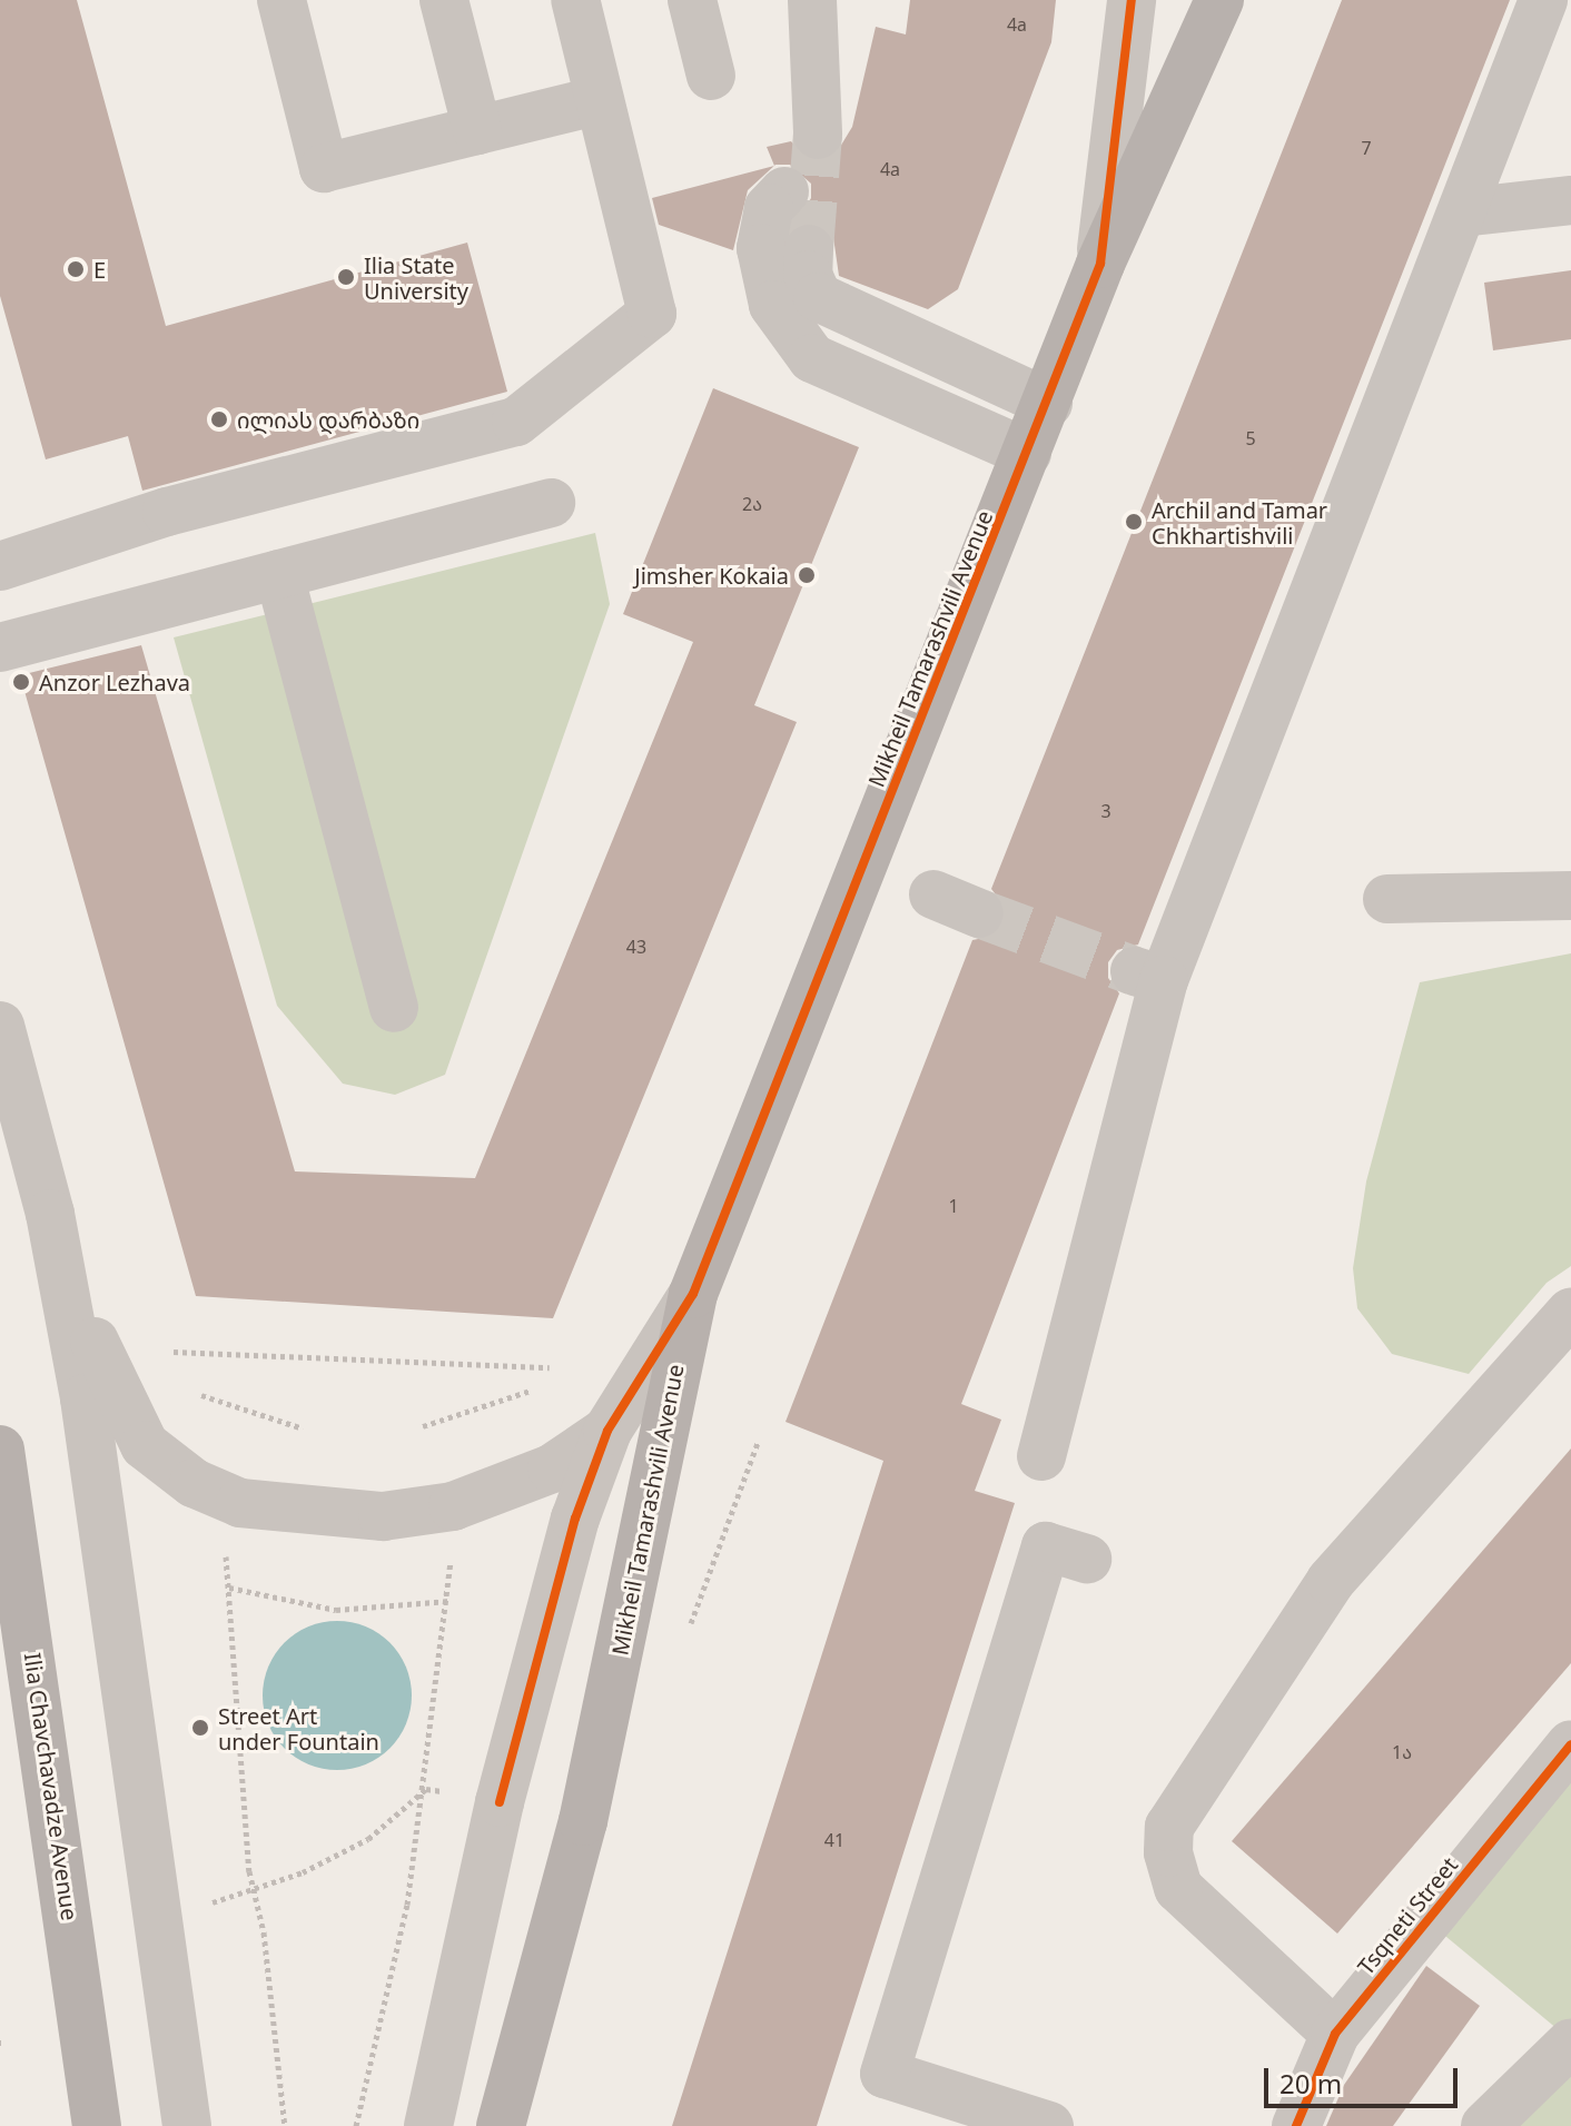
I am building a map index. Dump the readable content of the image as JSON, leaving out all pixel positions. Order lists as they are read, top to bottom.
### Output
{
  "streets": {
    "main road": ["Mikheil Tamarashvili Avenue", "Ilia Chavchavadze Avenue"],
    "street": ["Tsqneti Street"]
  },
  "places": [
    "E",
    "Ilia State University",
    "ილიას დარბაზი",
    "Archil and Tamar Chkhartishvili",
    "Jimsher Kokaia",
    "Anzor Lezhava",
    "Street Art under Fountain"
  ],
  "house_numbers": [
    "4а",
    "7",
    "4a",
    "5",
    "2ა",
    "3",
    "43",
    "1",
    "1ა",
    "41"
  ],
  "scale_bar": "20 m"
}
